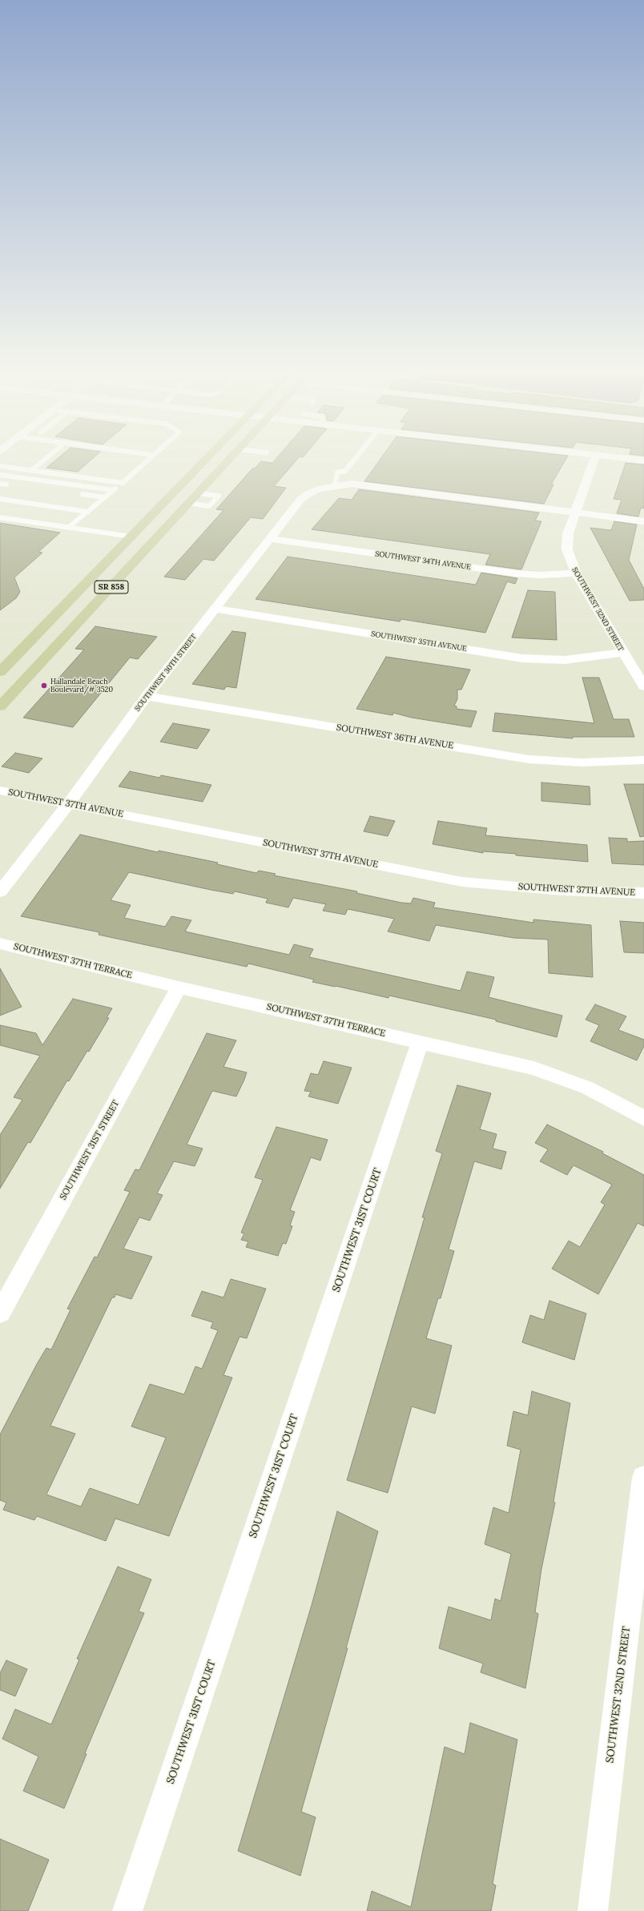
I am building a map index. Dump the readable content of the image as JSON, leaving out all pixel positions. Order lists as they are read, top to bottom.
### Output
{
  "streets": {
    "main road": ["SR 858"],
    "street": [
      "SOUTHWEST 34TH AVENUE",
      "SOUTHWEST 32ND STREET",
      "SOUTHWEST 35TH AVENUE",
      "SOUTHWEST 30TH STREET",
      "SOUTHWEST 36TH AVENUE",
      "SOUTHWEST 37TH AVENUE",
      "SOUTHWEST 37TH TERRACE",
      "SOUTHWEST 31ST STREET",
      "SOUTHWEST 31ST COURT"
    ]
  },
  "crossings": [
    ["SOUTHWEST 34TH AVENUE", "SOUTHWEST 32ND STREET"],
    ["SOUTHWEST 34TH AVENUE", "SOUTHWEST 30TH STREET"],
    ["SOUTHWEST 32ND STREET", "SOUTHWEST 35TH AVENUE"],
    ["SOUTHWEST 32ND STREET", "SOUTHWEST 30TH STREET"],
    ["SOUTHWEST 35TH AVENUE", "SOUTHWEST 30TH STREET"],
    ["SOUTHWEST 30TH STREET", "SOUTHWEST 36TH AVENUE"],
    ["SOUTHWEST 30TH STREET", "SOUTHWEST 37TH AVENUE"],
    ["SOUTHWEST 37TH TERRACE", "SOUTHWEST 31ST STREET"],
    ["SOUTHWEST 37TH TERRACE", "SOUTHWEST 31ST COURT"]
  ],
  "places": ["Hallandale Beach Boulevard/# 3520"]
}
